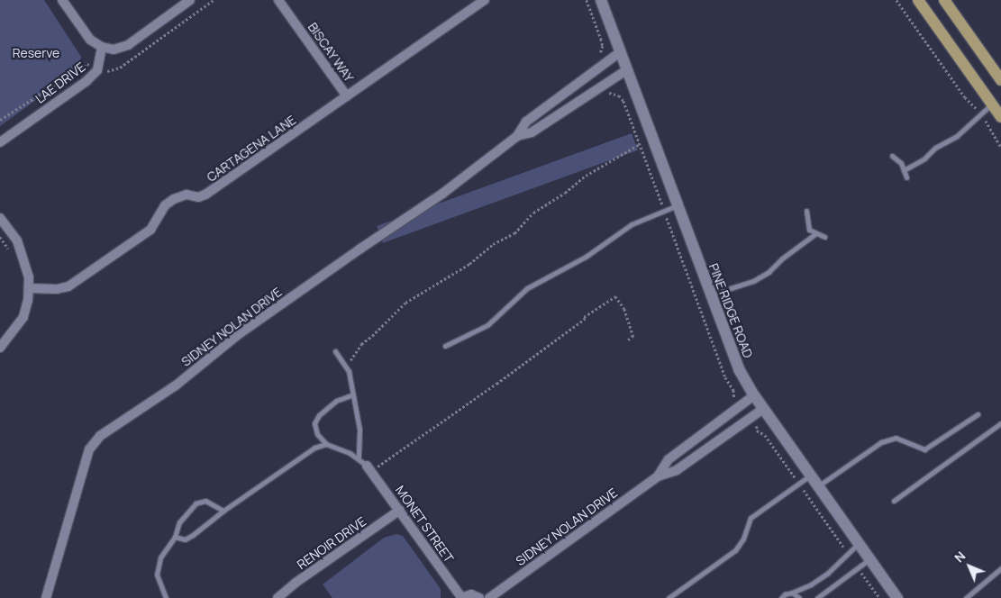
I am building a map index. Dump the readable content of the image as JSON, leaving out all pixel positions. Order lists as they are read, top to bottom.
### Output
{
  "streets": {
    "street": [
      "BISCAY WAY",
      "LAE DRIVE",
      "CARTAGENA LANE",
      "PINE RIDGE ROAD",
      "SIDNEY NOLAN DRIVE",
      "MONET STREET",
      "RENOIR DRIVE"
    ]
  },
  "crossings": [
    ["BISCAY WAY", "CARTAGENA LANE"],
    ["PINE RIDGE ROAD", "SIDNEY NOLAN DRIVE"],
    ["MONET STREET", "RENOIR DRIVE"]
  ],
  "parks": ["Reserve"],
  "north": "top left"
}
